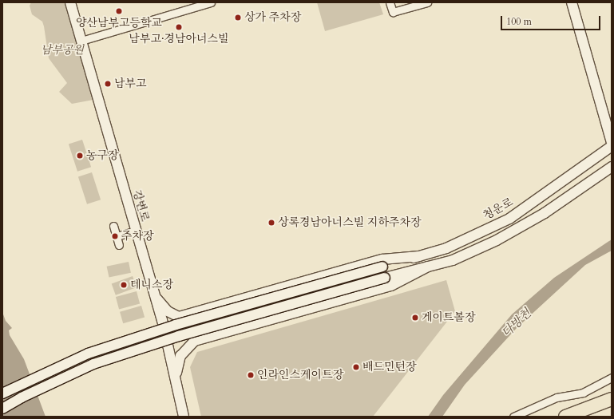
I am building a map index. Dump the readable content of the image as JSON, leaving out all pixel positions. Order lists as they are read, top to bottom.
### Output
{
  "streets": {
    "main road": ["강변로", "청운로"]
  },
  "water": ["다방천"],
  "parks": ["남부공원"],
  "places": [
    "양산남부고등학교",
    "상가 주차장",
    "남부고·경남아너스빌",
    "남부고",
    "농구장",
    "상록경남아너스빌 지하주차장",
    "주차장",
    "테니스장",
    "게이트볼장",
    "배드민턴장",
    "인라인스케이트장"
  ],
  "scale_bar": "100 m"
}
